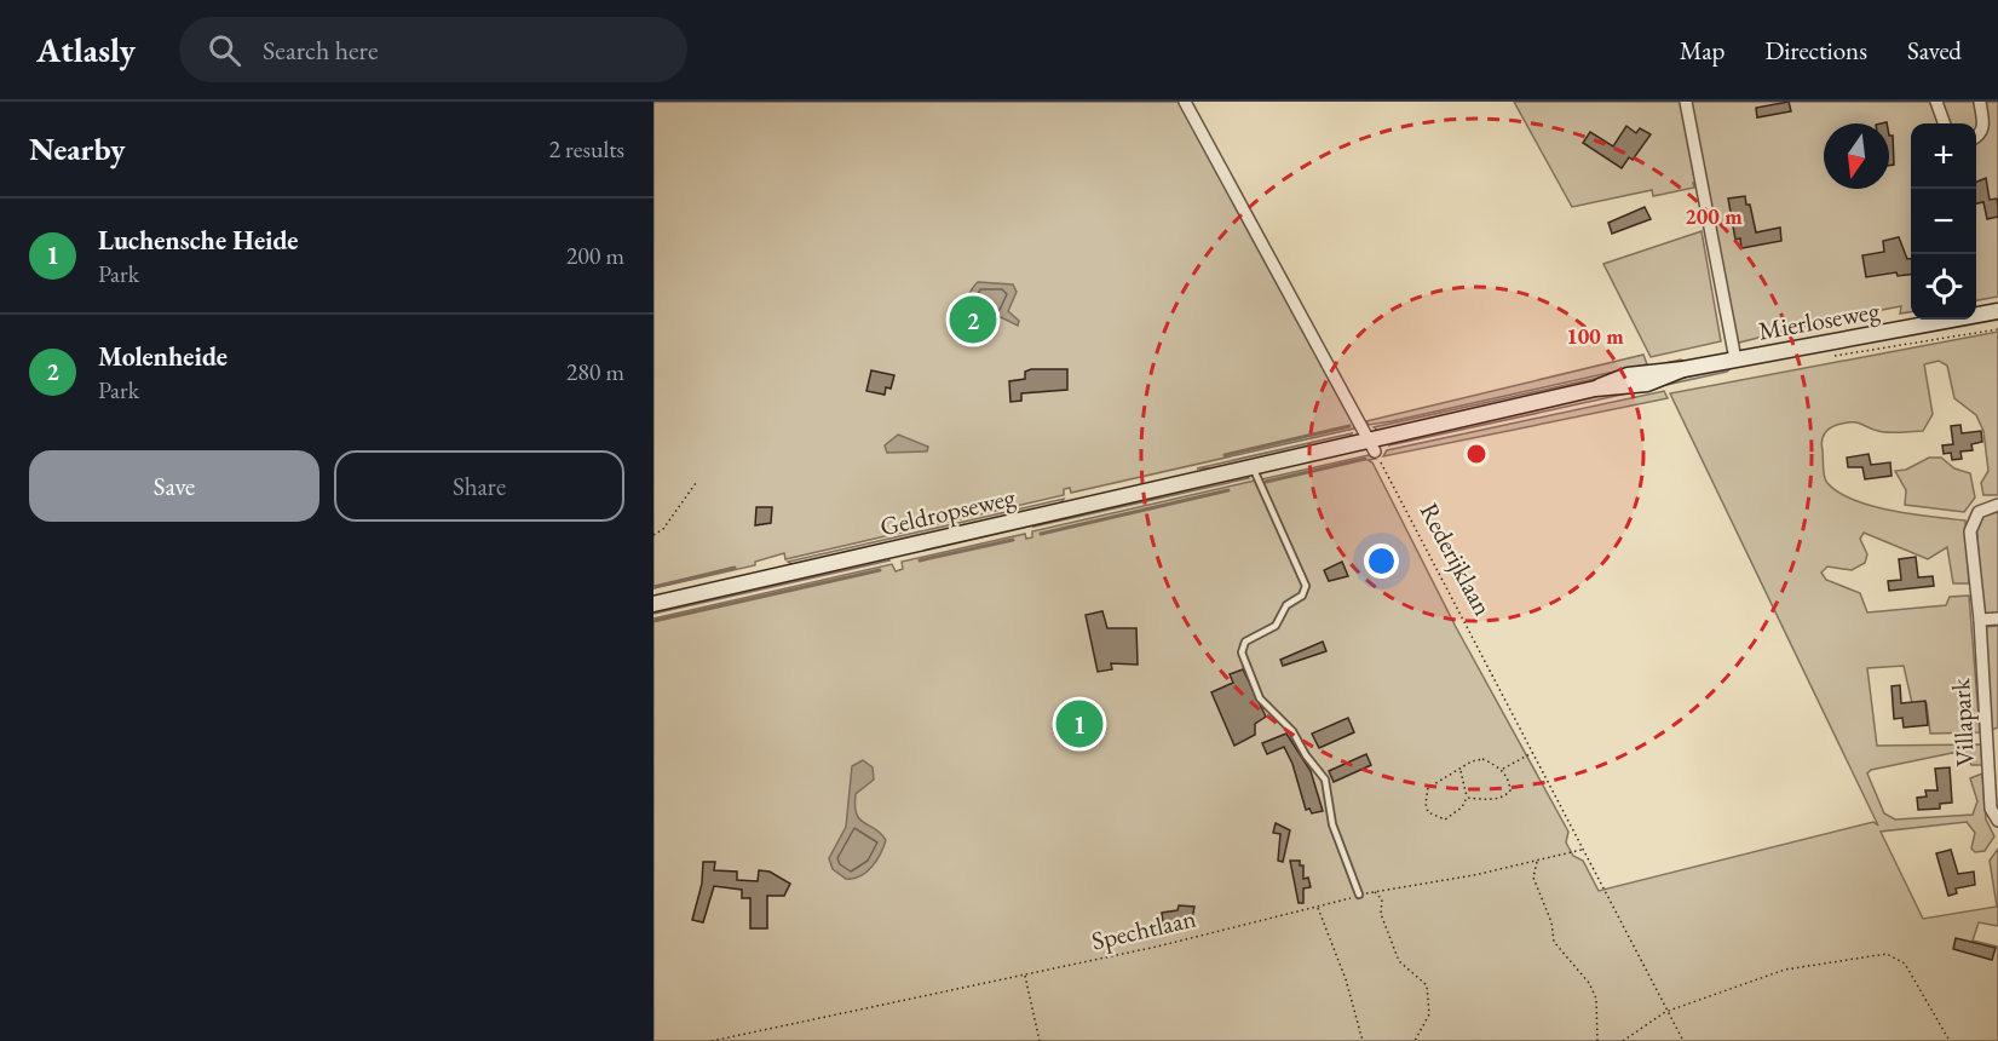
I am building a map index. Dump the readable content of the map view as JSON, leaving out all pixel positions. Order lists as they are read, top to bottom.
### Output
{
  "streets": {
    "main road": ["Mierloseweg", "Geldropseweg"],
    "street": ["Villapark"],
    "path": ["Rederijklaan", "Spechtlaan"]
  },
  "crossings": [
    ["Mierloseweg", "Geldropseweg"],
    ["Geldropseweg", "Rederijklaan"],
    ["Rederijklaan", "Spechtlaan"]
  ],
  "north": "bottom",
  "page": {
    "header": "Atlasly",
    "search": "Search here",
    "nav": ["Map", "Directions", "Saved"],
    "heading": ["Nearby", "2 results"],
    "map_buttons": ["+", "−"],
    "list": [
      {
        "mark": "1",
        "name": "Luchensche Heide",
        "note": "Park",
        "value": "200 m"
      },
      {
        "mark": "2",
        "name": "Molenheide",
        "note": "Park",
        "value": "280 m"
      }
    ],
    "pins": ["2", "1"],
    "buttons": ["Save", "Share"]
  },
  "rings": ["200 m", "100 m"]
}
